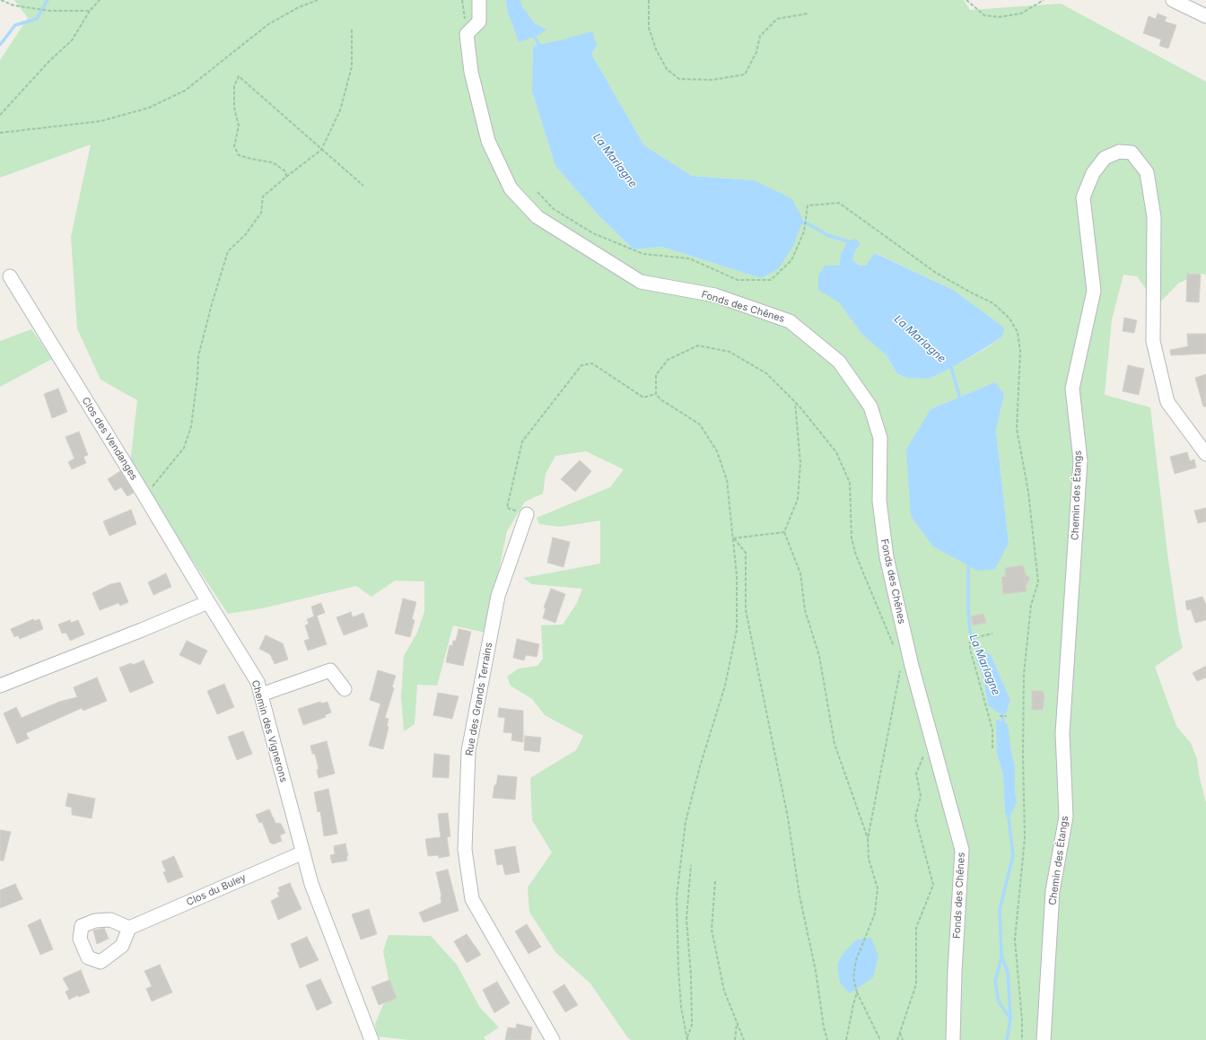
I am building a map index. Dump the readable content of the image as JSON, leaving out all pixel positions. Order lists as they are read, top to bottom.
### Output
{
  "streets": {
    "street": [
      "Fonds des Chênes",
      "Clos des Vendanges",
      "Chemin des Étangs",
      "Rue des Grands Terrains",
      "Chemin des Vignerons",
      "Clos du Buley"
    ]
  },
  "crossings": [
    ["Clos des Vendanges", "Chemin des Vignerons"],
    ["Chemin des Vignerons", "Clos du Buley"]
  ],
  "water": ["La Marlagne"]
}
